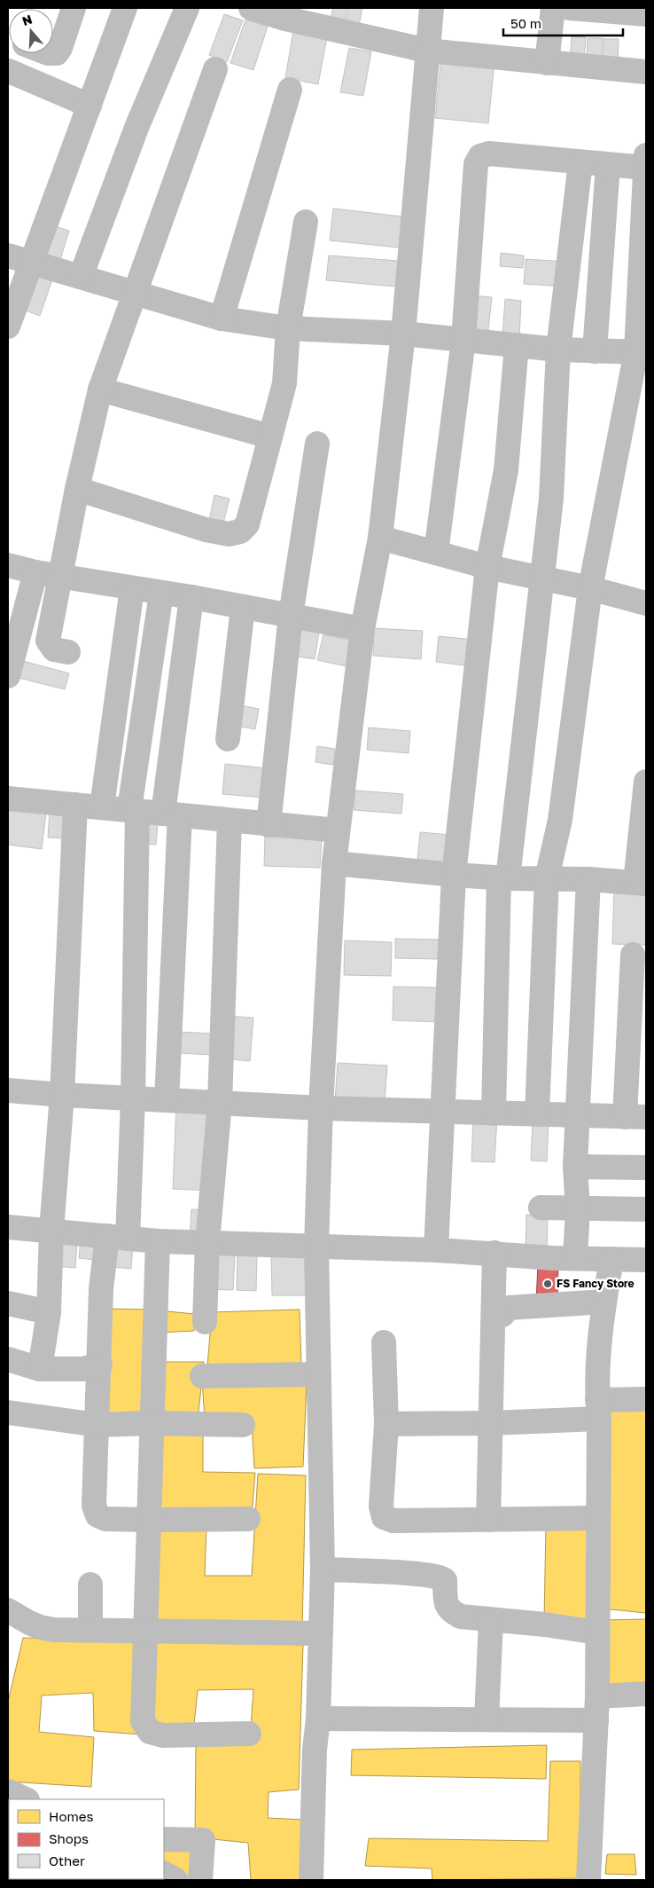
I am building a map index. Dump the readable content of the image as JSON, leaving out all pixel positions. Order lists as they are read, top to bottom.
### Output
{
  "places": ["FS Fancy Store"],
  "legend": ["Homes", "Shops", "Other"],
  "scale_bar": "50 m",
  "north": "top"
}
